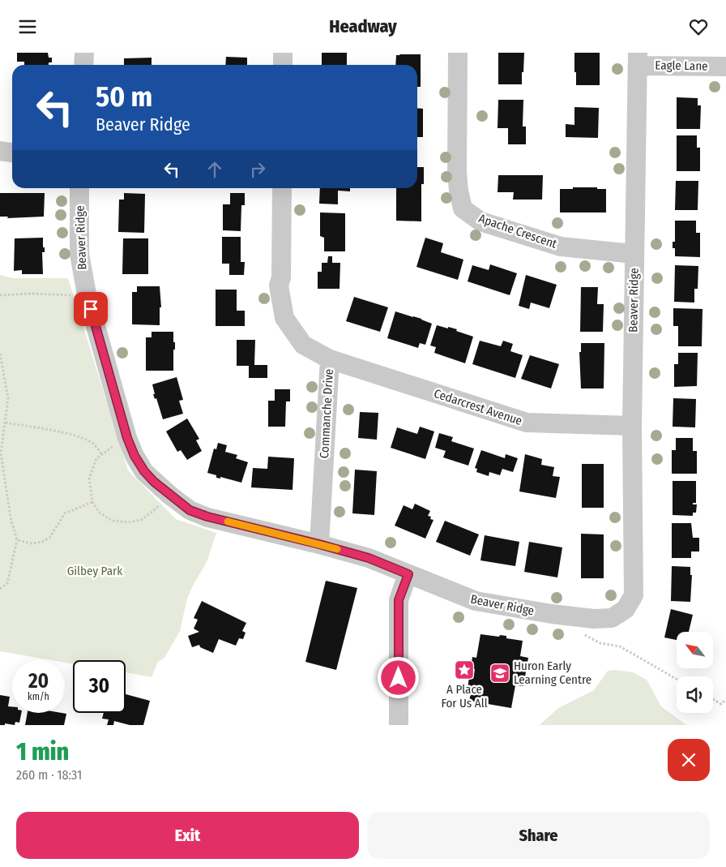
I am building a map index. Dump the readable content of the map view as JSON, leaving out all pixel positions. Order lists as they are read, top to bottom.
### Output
{
  "streets": {
    "street": [
      "Eagle Lane",
      "Apache Crescent",
      "Beaver Ridge",
      "Cedarcrest Avenue",
      "Commanche Drive"
    ]
  },
  "crossings": [
    ["Eagle Lane", "Beaver Ridge"],
    ["Apache Crescent", "Beaver Ridge"],
    ["Beaver Ridge", "Cedarcrest Avenue"],
    ["Beaver Ridge", "Commanche Drive"],
    ["Cedarcrest Avenue", "Commanche Drive"]
  ],
  "parks": ["Gilbey Park"],
  "places": {
    "place": ["A Place For Us All"],
    "school or university": ["Huron Early Learning Centre"]
  },
  "north": "top left",
  "page": {
    "header": "Headway",
    "turn": ["50 m", "Beaver Ridge"],
    "speed": "20 km/h",
    "limit": "30",
    "heading": ["1 min", "260 m · 18:31"],
    "buttons": ["Exit", "Share"]
  }
}
